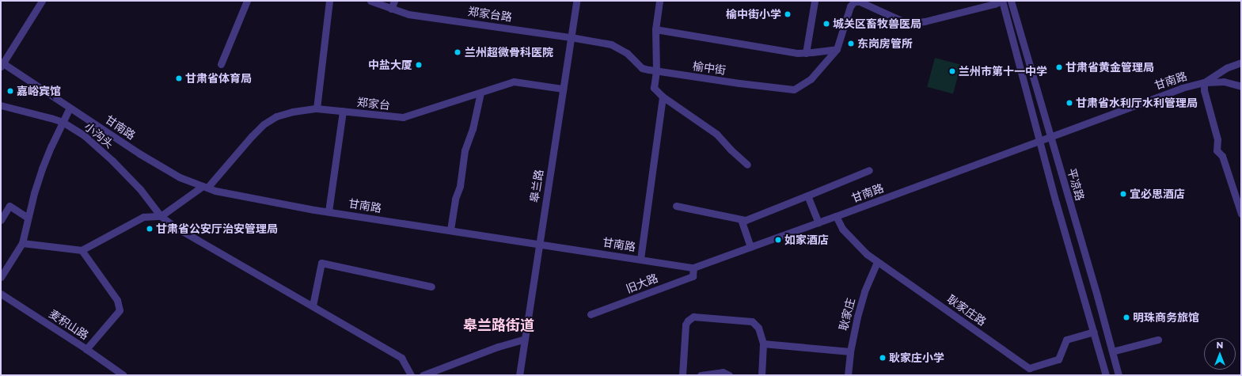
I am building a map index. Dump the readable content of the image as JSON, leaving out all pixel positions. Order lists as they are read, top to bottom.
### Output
{
  "streets": {
    "street": [
      "郑家台路",
      "榆中街",
      "甘南路",
      "郑家台",
      "小沟头",
      "平凉路",
      "皋兰路",
      "旧大路",
      "耿家庄路",
      "耿家庄",
      "麦积山路"
    ]
  },
  "crossings": [
    ["郑家台路", "榆中街"],
    ["郑家台路", "皋兰路"],
    ["榆中街", "平凉路"],
    ["榆中街", "皋兰路"],
    ["甘南路", "郑家台"],
    ["甘南路", "平凉路"],
    ["甘南路", "皋兰路"],
    ["甘南路", "旧大路"],
    ["甘南路", "耿家庄路"],
    ["郑家台", "小沟头"],
    ["郑家台", "皋兰路"],
    ["平凉路", "耿家庄路"],
    ["耿家庄路", "耿家庄"]
  ],
  "districts": ["皋兰路街道"],
  "places": [
    "榆中街小学",
    "城关区畜牧兽医局",
    "东岗房管所",
    "兰州超微骨科医院",
    "中盐大厦",
    "甘肃省黄金管理局",
    "兰州市第十一中学",
    "甘肃省体育局",
    "嘉峪宾馆",
    "甘肃省水利厅水利管理局",
    "宜必思酒店",
    "甘肃省公安厅治安管理局",
    "如家酒店",
    "明珠商务旅馆",
    "耿家庄小学"
  ],
  "north": "top"
}
